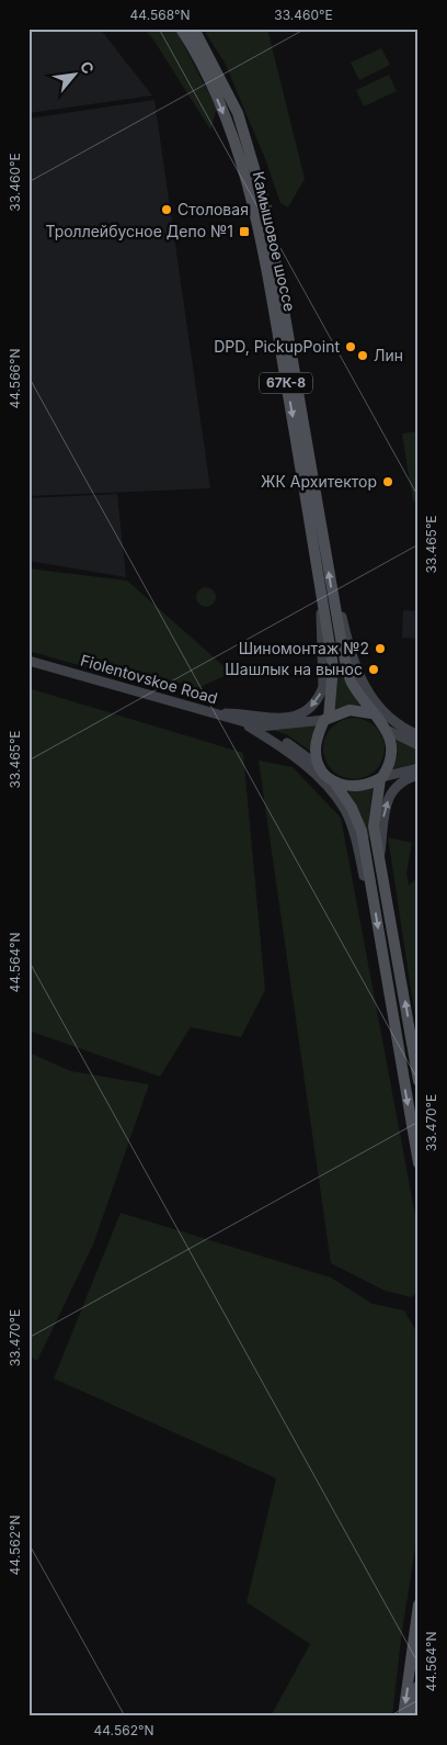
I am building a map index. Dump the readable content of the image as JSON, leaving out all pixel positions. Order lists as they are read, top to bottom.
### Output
{
  "streets": {
    "main road": ["Камышовое шоссе", "67К-8", "Fiolentovskoe Road"]
  },
  "crossings": [
    ["Камышовое шоссе", "67К-8"],
    ["Камышовое шоссе", "Fiolentovskoe Road"],
    ["67К-8", "Fiolentovskoe Road"]
  ],
  "places": {
    "other": [
      "Столовая",
      "DPD, PickupPoint",
      "Лин",
      "ЖК Архитектор",
      "Шиномонтаж №2",
      "Шашлык на вынос"
    ],
    "transit": ["Троллейбусное Депо №1"]
  },
  "north": "top right",
  "coordinates": [
    "44.568°N",
    "33.460°E",
    "44.566°N",
    "33.465°E",
    "44.564°N",
    "33.470°E",
    "44.562°N"
  ]
}
